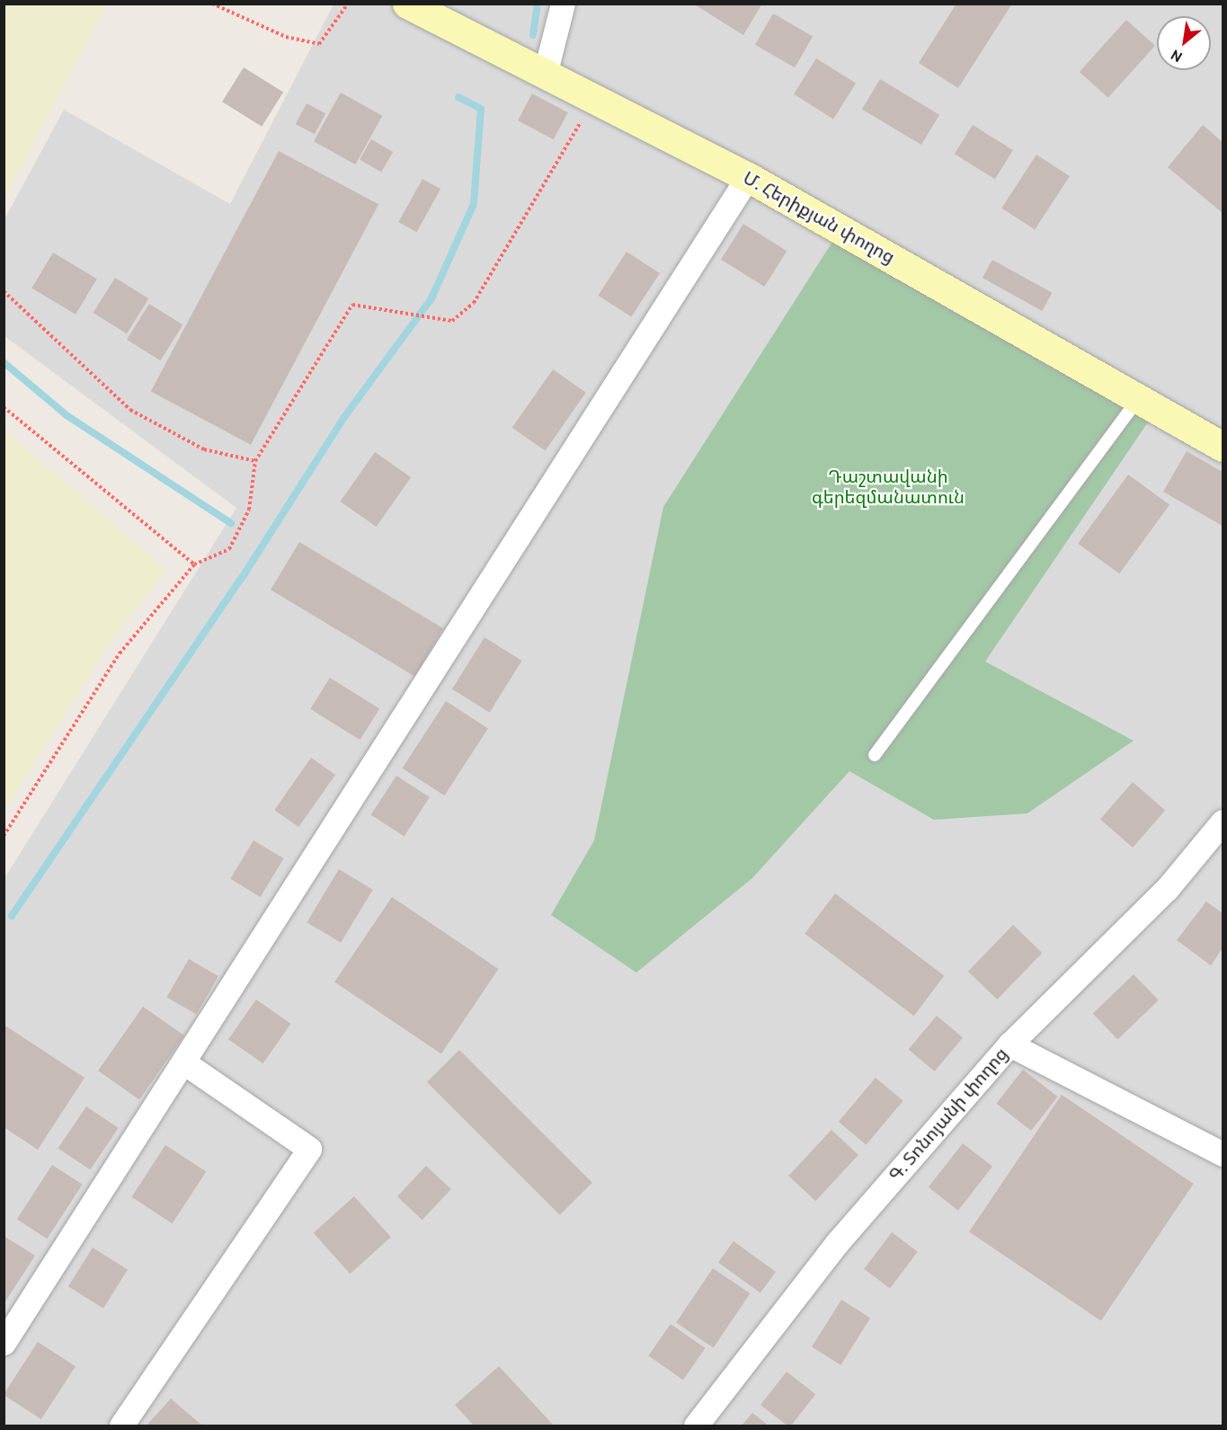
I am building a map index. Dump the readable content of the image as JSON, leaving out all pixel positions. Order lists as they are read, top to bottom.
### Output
{
  "streets": {
    "main road": ["Մ. Հերիքյան փողոց"],
    "street": ["Գ. Տոնոյանի փողոց"]
  },
  "parks": ["Դաշտավանի գերեզմանատուն"],
  "north": "bottom left"
}
